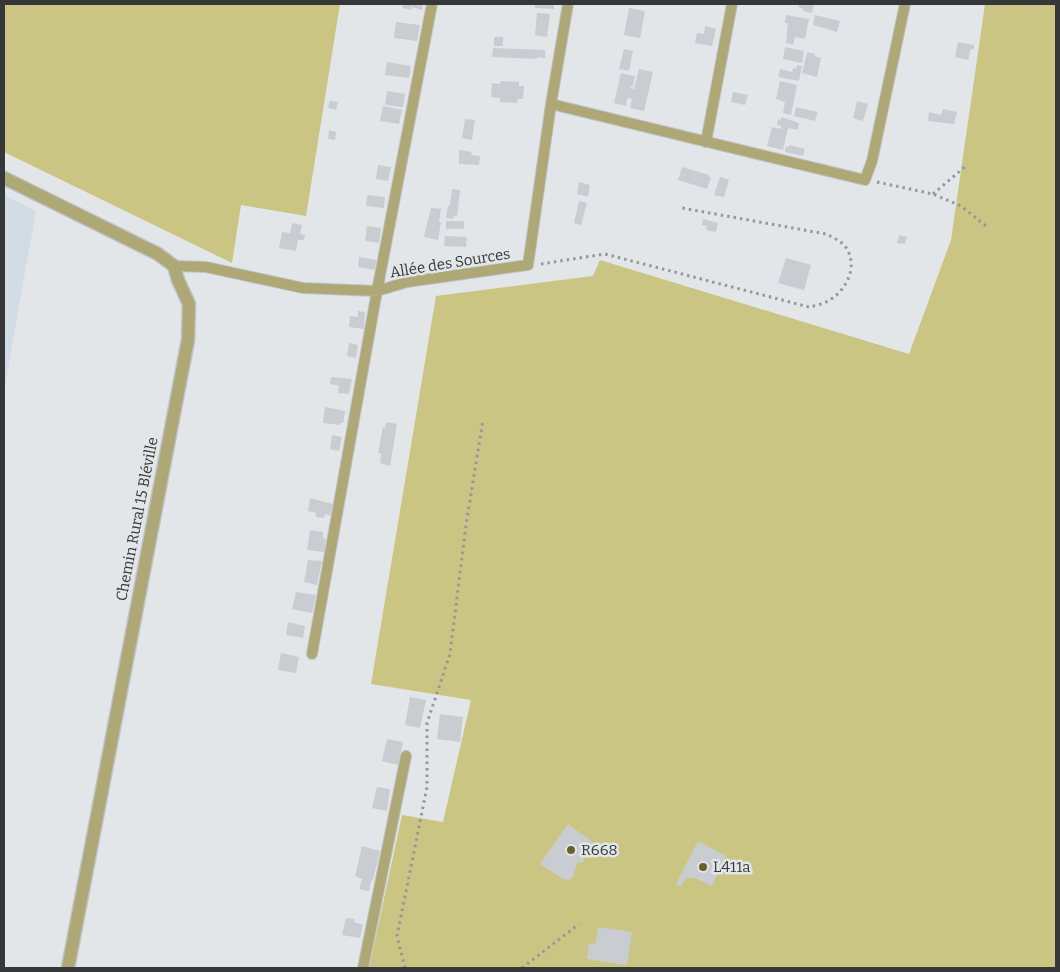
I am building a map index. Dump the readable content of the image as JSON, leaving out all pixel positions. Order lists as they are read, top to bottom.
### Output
{
  "streets": {
    "street": ["Chemin Rural 15 Bléville"],
    "lane": ["Allée des Sources"]
  },
  "crossings": [
    ["Allée des Sources", "Chemin Rural 15 Bléville"]
  ],
  "places": ["R668", "L411a"]
}
